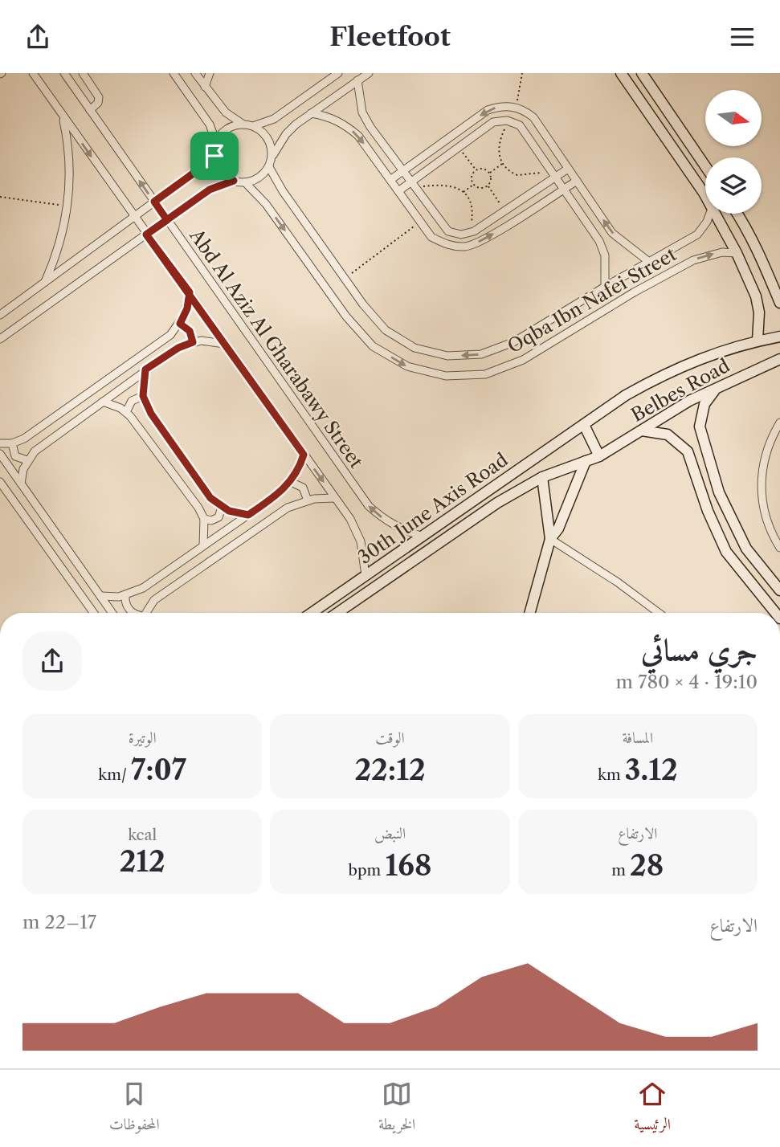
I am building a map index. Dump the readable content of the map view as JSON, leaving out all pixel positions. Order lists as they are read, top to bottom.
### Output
{
  "streets": {
    "street": [
      "Oqba Ibn Nafei Street",
      "Abd Al Aziz Al Gharabawy Street",
      "Belbes Road",
      "30th June Axis Road"
    ]
  },
  "crossings": [
    ["Abd Al Aziz Al Gharabawy Street", "30th June Axis Road"],
    ["Belbes Road", "30th June Axis Road"]
  ],
  "north": "right",
  "page": {
    "header": "Fleetfoot",
    "heading": ["جري مسائي", "19:10 · 4 × 780 m"],
    "stats": [
      ["المسافة", "3.12 km"],
      ["الوقت", "22:12"],
      ["الوتيرة", "7:07 /km"],
      ["الارتفاع", "28 m"],
      ["النبض", "168 bpm"],
      ["kcal", "212"]
    ],
    "chart": ["الارتفاع", "17–22 m"],
    "tabs": ["الرئيسية", "الخريطة", "المحفوظات"]
  }
}
